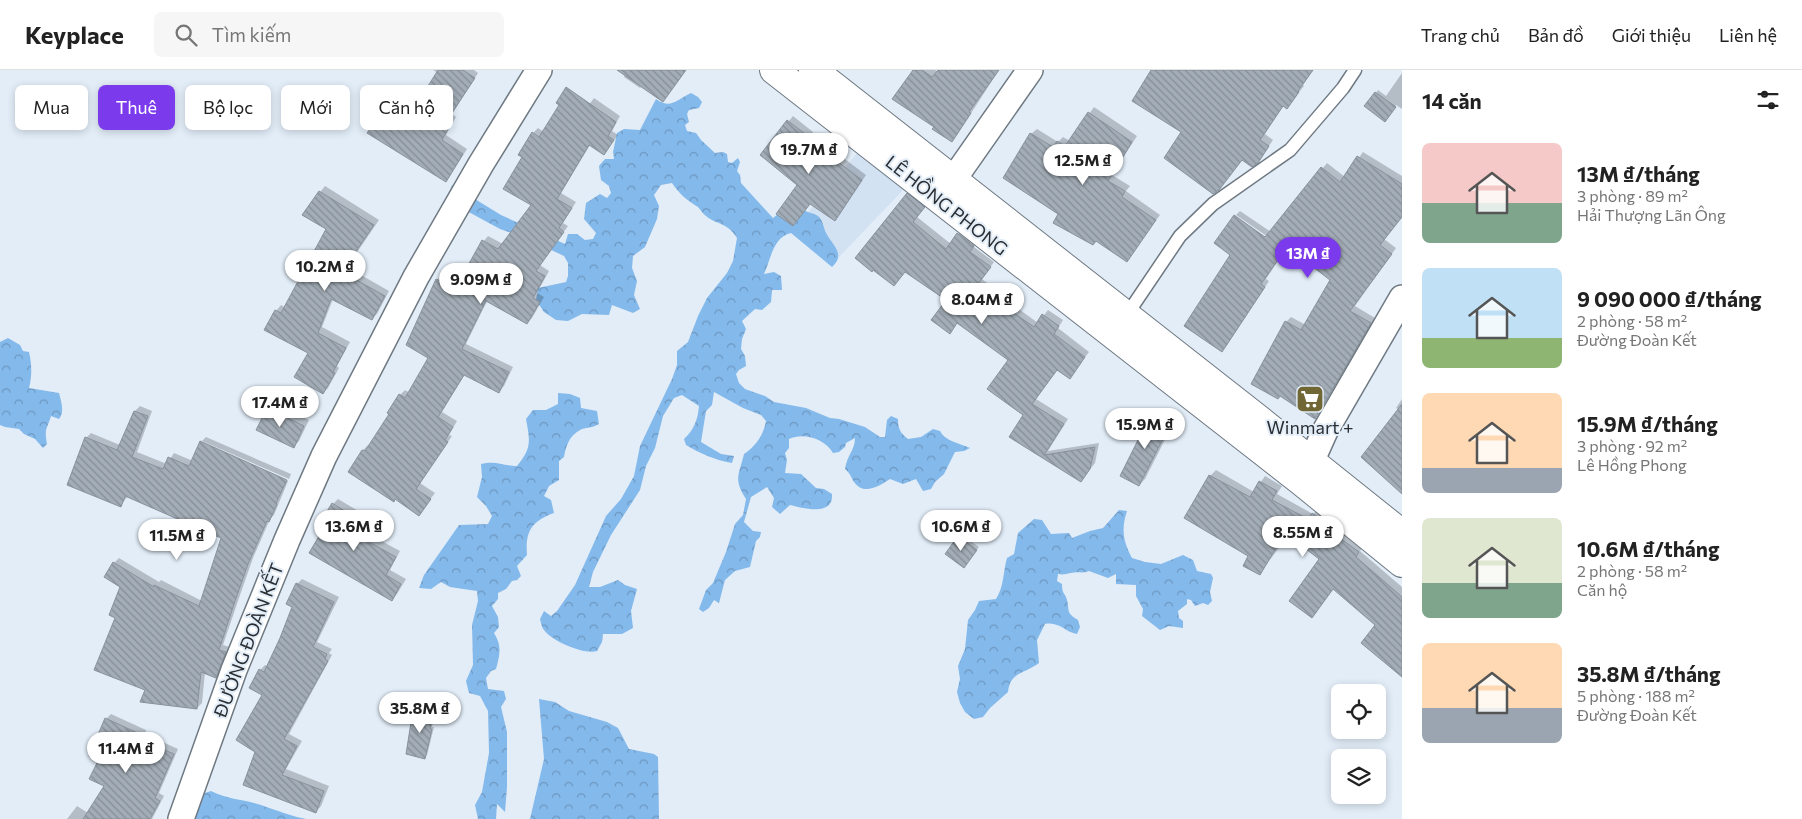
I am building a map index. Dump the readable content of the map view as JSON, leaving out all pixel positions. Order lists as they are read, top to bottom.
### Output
{
  "streets": {
    "street": ["LÊ HỒNG PHONG", "ĐƯỜNG ĐOÀN KẾT"]
  },
  "places": {
    "supermarket": ["Winmart +"]
  },
  "page": {
    "header": "Keyplace",
    "search": "Tìm kiếm",
    "nav": [
      "Trang chủ",
      "Bản đồ",
      "Giới thiệu",
      "Liên hệ"
    ],
    "heading": "14 căn",
    "chip": [
      "Mua",
      "Thuê",
      "Bộ lọc",
      "Mới",
      "Căn hộ"
    ],
    "list": [
      {
        "name": "13M ₫/tháng",
        "note": "3 phòng · 89 m² · Hải Thượng Lãn Ông"
      },
      {
        "name": "9 090 000 ₫/tháng",
        "note": "2 phòng · 58 m² · Đường Đoàn Kết"
      },
      {
        "name": "15.9M ₫/tháng",
        "note": "3 phòng · 92 m² · Lê Hồng Phong"
      },
      {
        "name": "10.6M ₫/tháng",
        "note": "2 phòng · 58 m² · Căn hộ"
      },
      {
        "name": "35.8M ₫/tháng",
        "note": "5 phòng · 188 m² · Đường Đoàn Kết"
      }
    ],
    "price": [
      "19.7M ₫",
      "12.5M ₫",
      "13M ₫",
      "10.2M ₫",
      "9.09M ₫",
      "8.04M ₫",
      "17.4M ₫",
      "15.9M ₫",
      "13.6M ₫",
      "10.6M ₫",
      "8.55M ₫",
      "11.5M ₫",
      "35.8M ₫",
      "11.4M ₫"
    ]
  }
}
